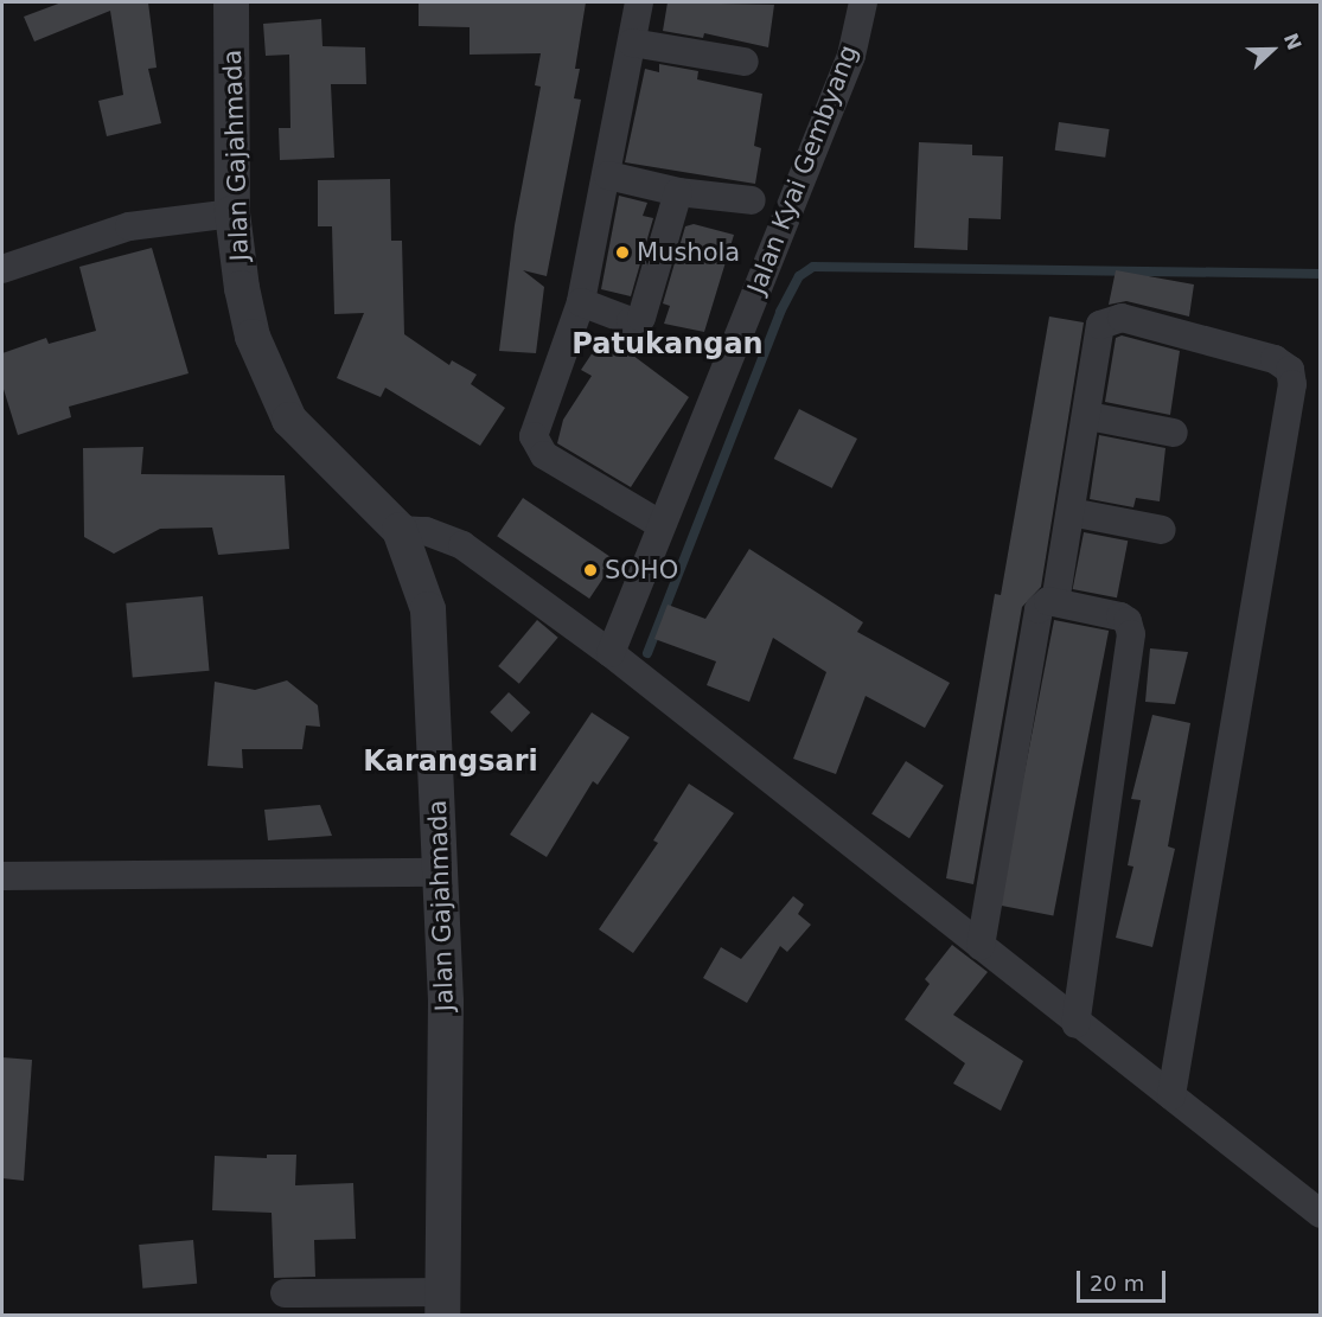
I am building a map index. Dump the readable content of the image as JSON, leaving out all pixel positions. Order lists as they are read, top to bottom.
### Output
{
  "streets": {
    "street": ["Jalan Gajahmada", "Jalan Kyai Gembyang"]
  },
  "districts": ["Patukangan", "Karangsari"],
  "places": ["Mushola", "SOHO"],
  "scale_bar": "20 m",
  "north": "right"
}
